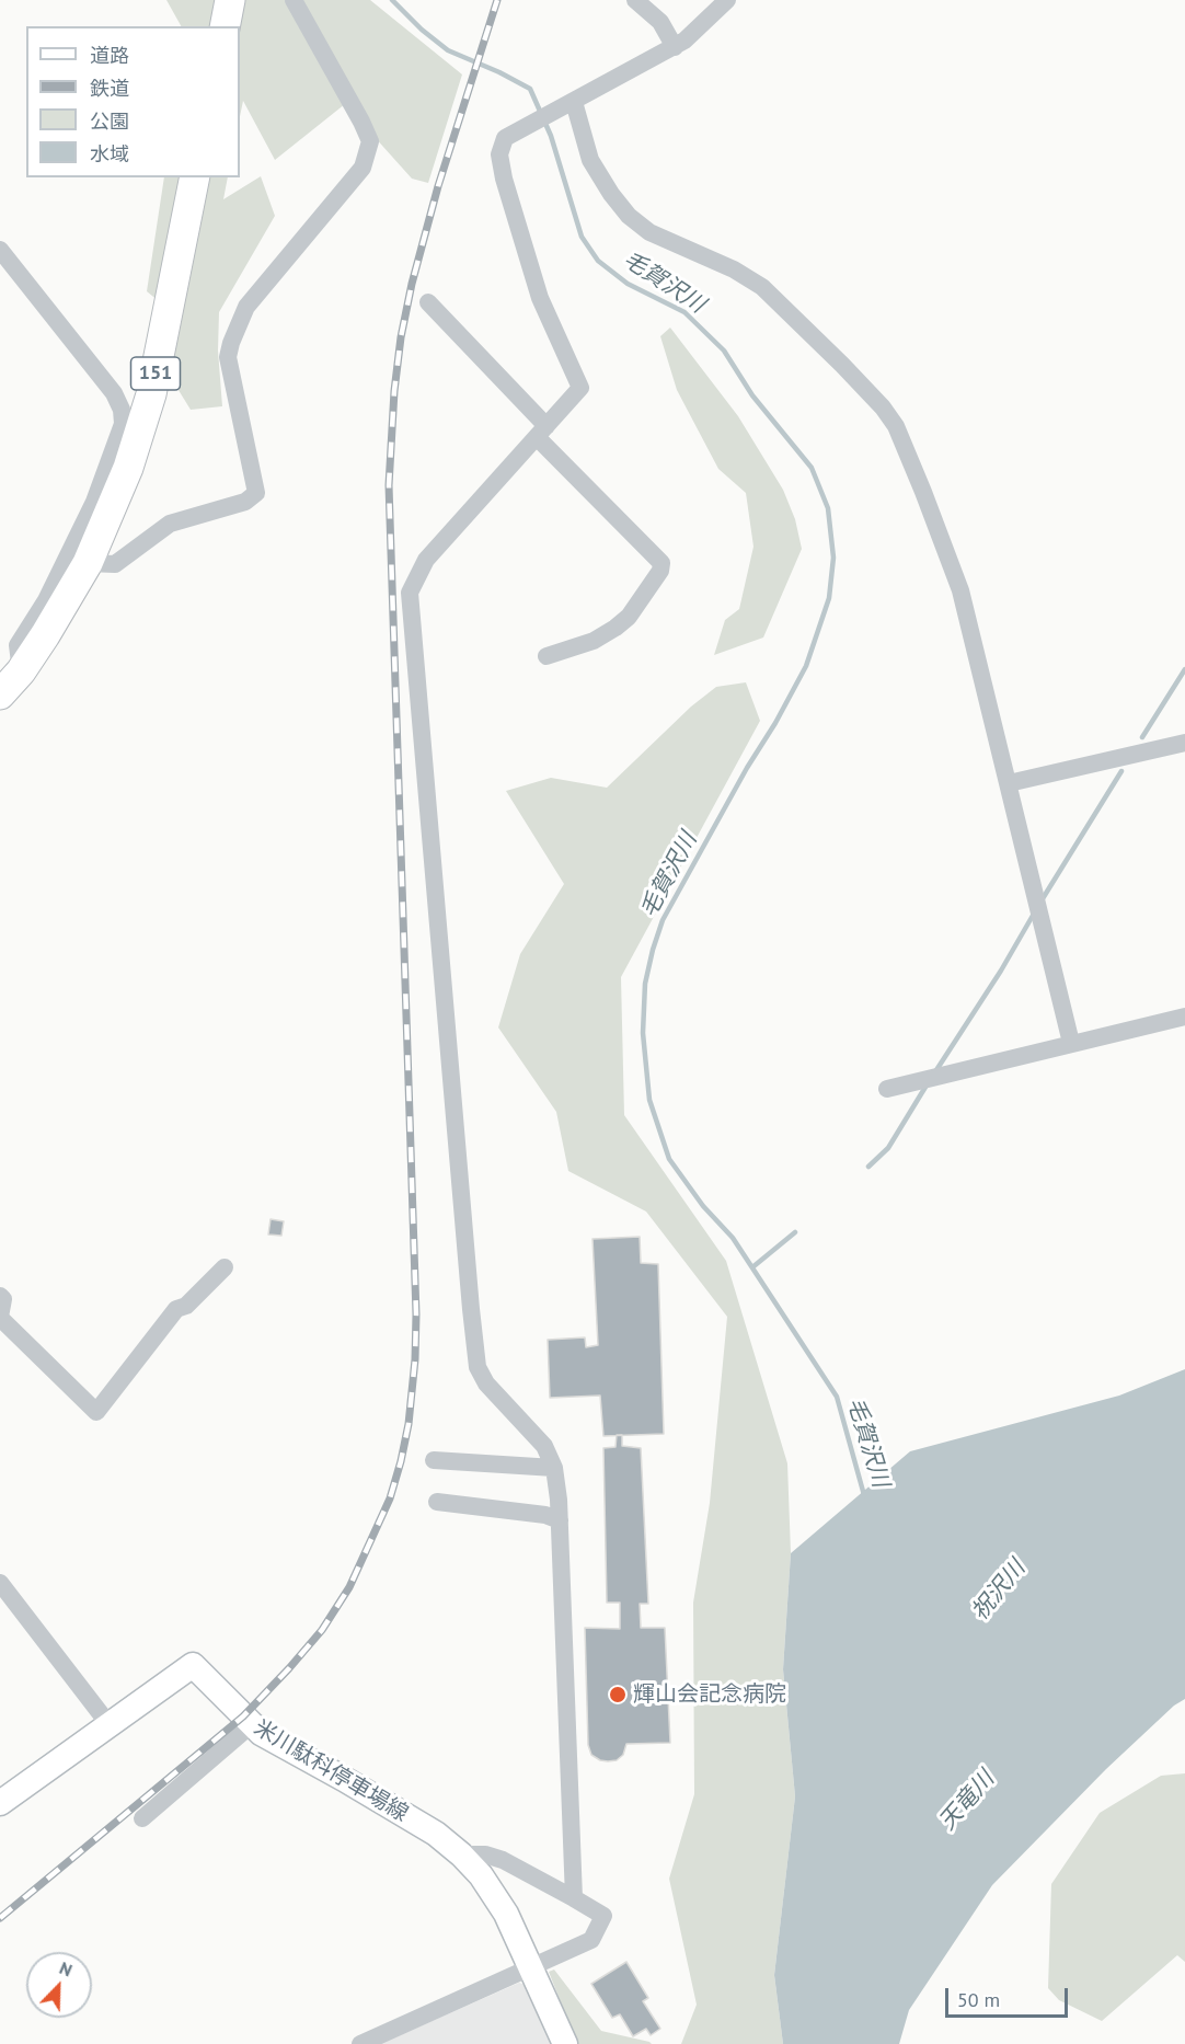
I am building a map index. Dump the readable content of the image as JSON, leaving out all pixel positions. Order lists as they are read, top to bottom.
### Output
{
  "streets": {
    "highway": ["151"],
    "main road": ["米川駄科停車場線"]
  },
  "water": ["毛賀沢川", "祝沢川", "天竜川"],
  "places": ["輝山会記念病院"],
  "legend": [
    "道路",
    "鉄道",
    "公園",
    "水域"
  ],
  "scale_bar": "50 m",
  "north": "top right"
}
